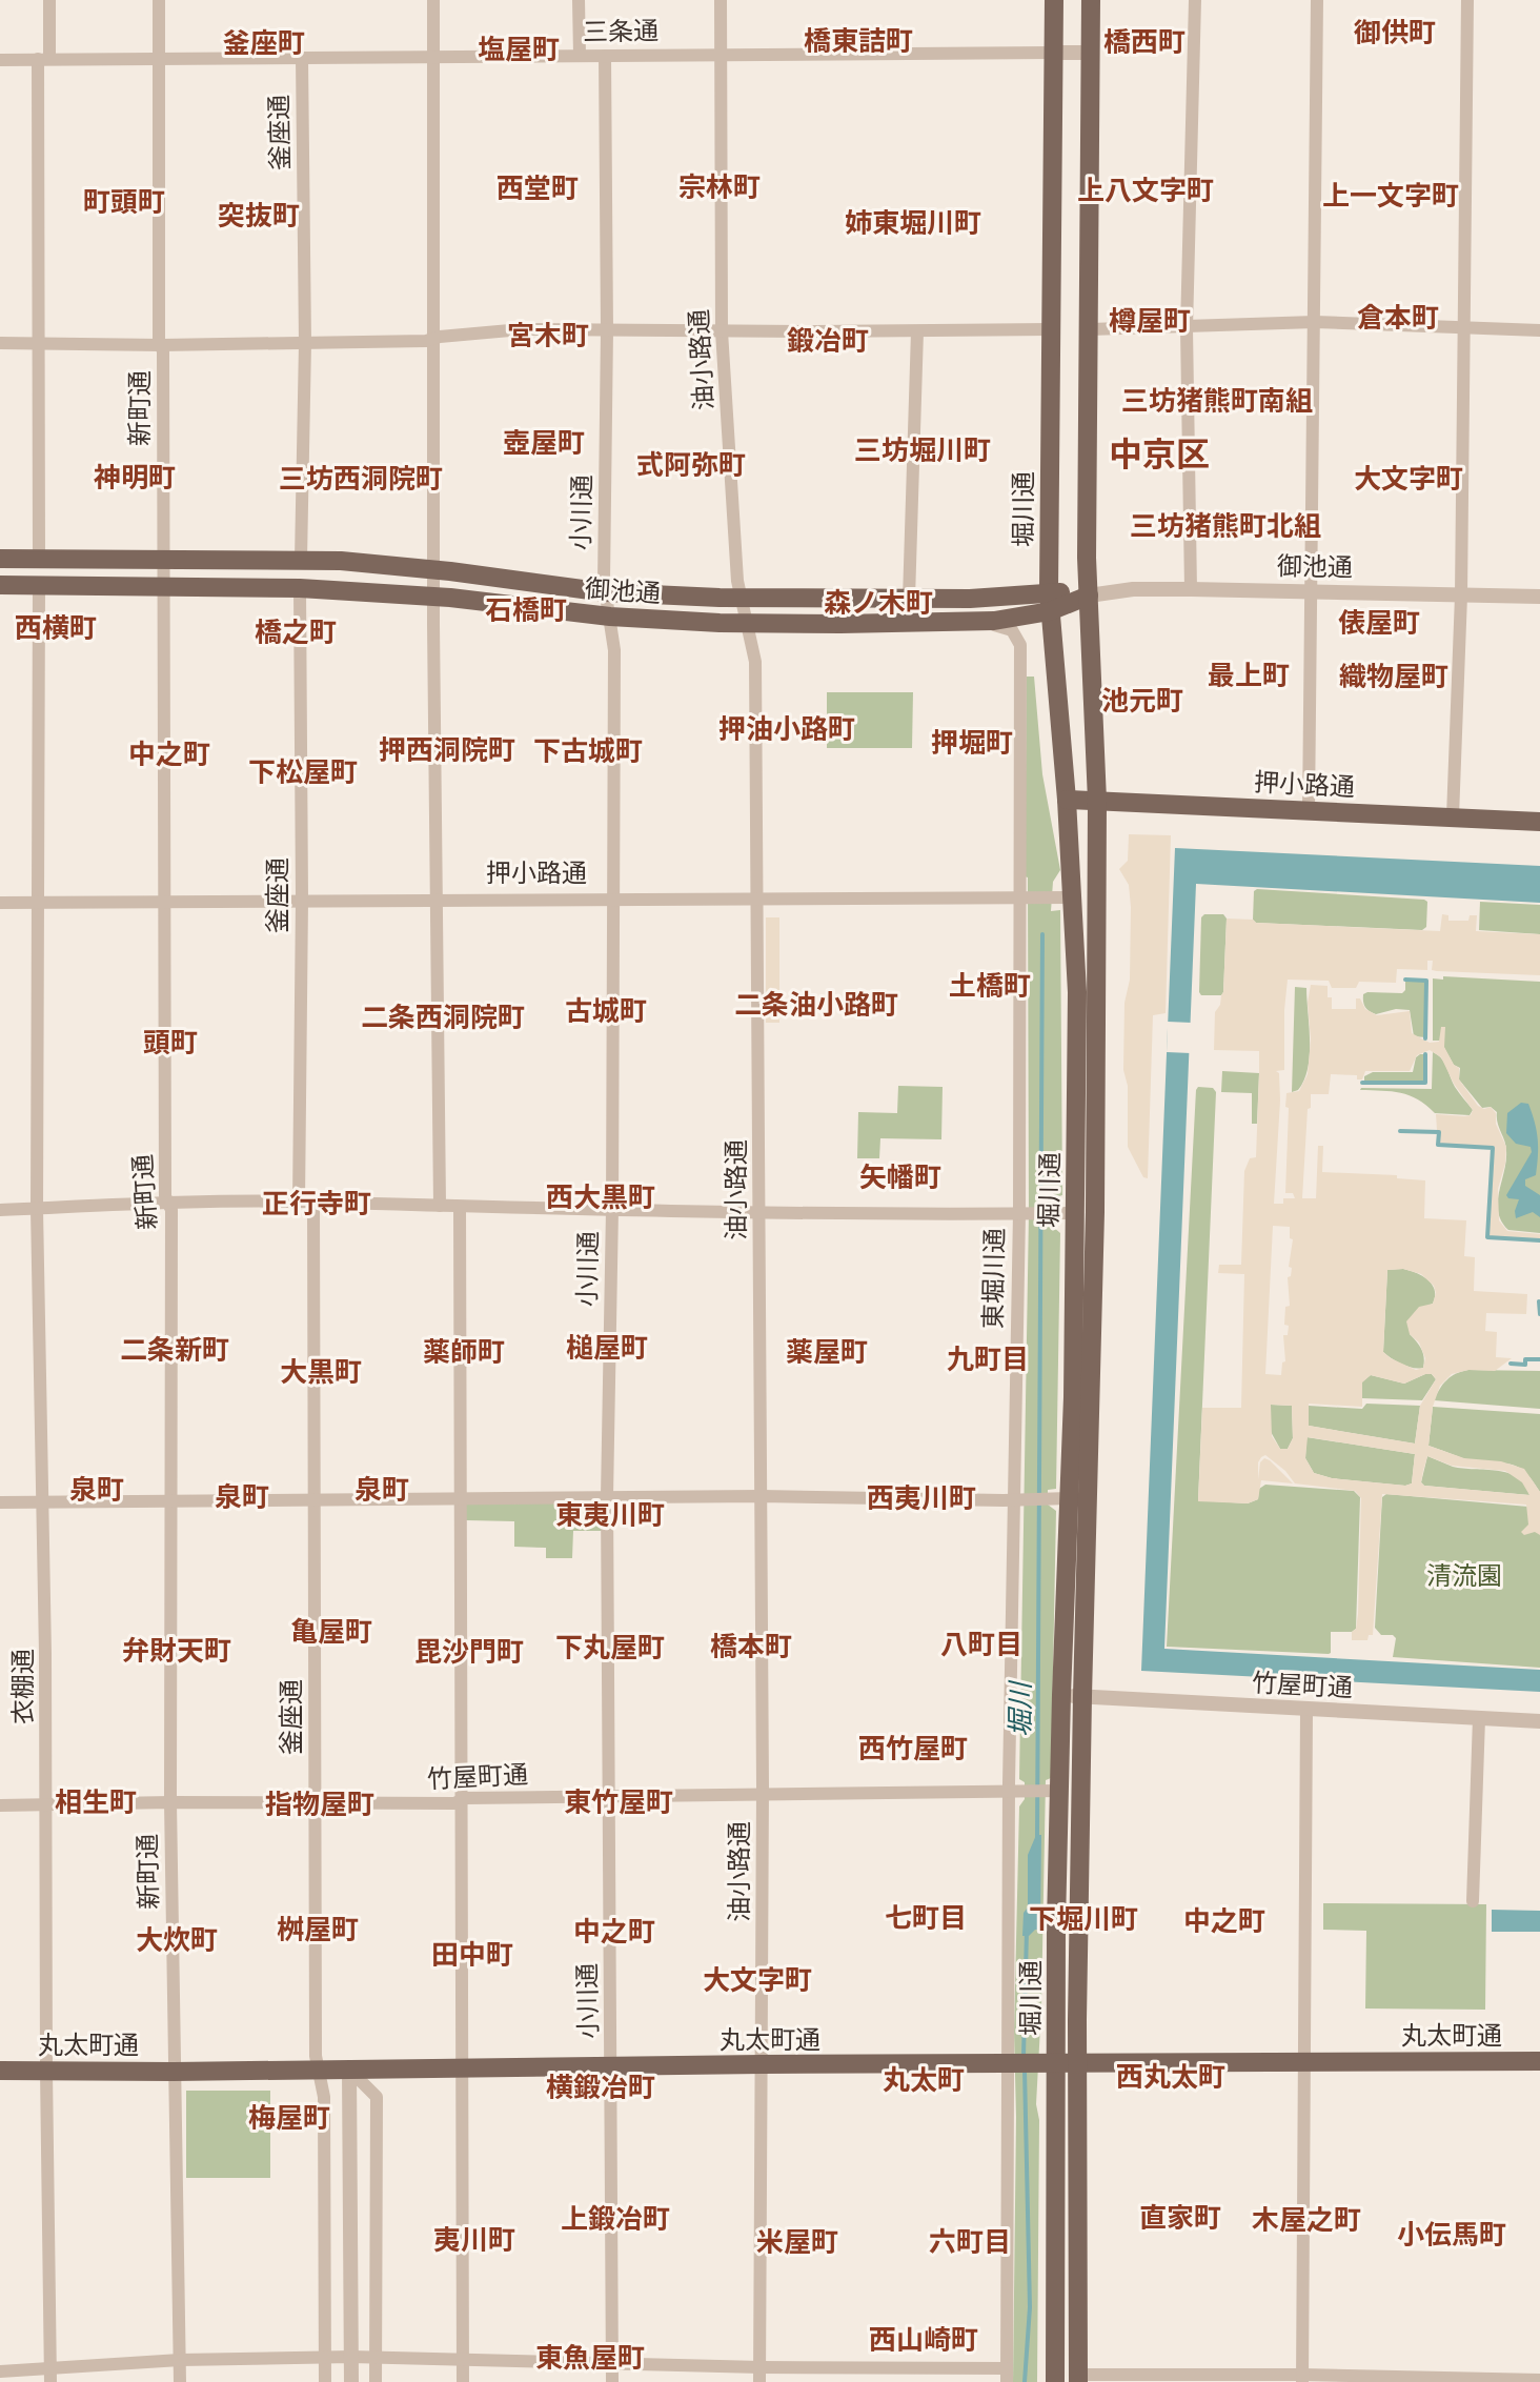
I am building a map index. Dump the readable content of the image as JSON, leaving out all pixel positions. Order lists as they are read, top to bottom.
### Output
{
  "streets": {
    "main road": [
      "堀川通",
      "御池通",
      "押小路通",
      "丸太町通"
    ],
    "street": [
      "三条通",
      "釜座通",
      "油小路通",
      "新町通",
      "小川通",
      "東堀川通",
      "竹屋町通",
      "衣棚通"
    ]
  },
  "crossings": [
    ["三条通", "釜座通"],
    ["三条通", "油小路通"],
    ["三条通", "新町通"],
    ["三条通", "堀川通"],
    ["三条通", "小川通"],
    ["釜座通", "御池通"],
    ["釜座通", "押小路通"],
    ["釜座通", "竹屋町通"],
    ["釜座通", "丸太町通"],
    ["油小路通", "御池通"],
    ["油小路通", "押小路通"],
    ["油小路通", "竹屋町通"],
    ["油小路通", "丸太町通"],
    ["新町通", "御池通"],
    ["新町通", "押小路通"],
    ["新町通", "竹屋町通"],
    ["新町通", "丸太町通"],
    ["堀川通", "御池通"],
    ["堀川通", "押小路通"],
    ["堀川通", "東堀川通"],
    ["堀川通", "竹屋町通"],
    ["堀川通", "丸太町通"],
    ["小川通", "御池通"],
    ["小川通", "押小路通"],
    ["小川通", "竹屋町通"],
    ["小川通", "丸太町通"],
    ["御池通", "東堀川通"],
    ["御池通", "衣棚通"],
    ["押小路通", "東堀川通"],
    ["押小路通", "衣棚通"],
    ["東堀川通", "竹屋町通"],
    ["東堀川通", "丸太町通"],
    ["竹屋町通", "衣棚通"],
    ["衣棚通", "丸太町通"]
  ],
  "districts": [
    "御供町",
    "橋東詰町",
    "橋西町",
    "釜座町",
    "塩屋町",
    "宗林町",
    "西堂町",
    "上八文字町",
    "上一文字町",
    "町頭町",
    "突抜町",
    "姉東堀川町",
    "倉本町",
    "樽屋町",
    "宮木町",
    "鍛冶町",
    "三坊猪熊町南組",
    "壺屋町",
    "三坊堀川町",
    "中京区",
    "式阿弥町",
    "神明町",
    "三坊西洞院町",
    "大文字町",
    "三坊猪熊町北組",
    "森ノ木町",
    "石橋町",
    "俵屋町",
    "西横町",
    "橋之町",
    "最上町",
    "織物屋町",
    "池元町",
    "押油小路町",
    "押堀町",
    "押西洞院町",
    "下古城町",
    "中之町",
    "下松屋町",
    "土橋町",
    "二条油小路町",
    "古城町",
    "二条西洞院町",
    "頭町",
    "矢幡町",
    "西大黒町",
    "正行寺町",
    "槌屋町",
    "二条新町",
    "薬師町",
    "薬屋町",
    "九町目",
    "大黒町",
    "泉町",
    "泉町",
    "泉町",
    "西夷川町",
    "東夷川町",
    "亀屋町",
    "八町目",
    "橋本町",
    "下丸屋町",
    "弁財天町",
    "毘沙門町",
    "西竹屋町",
    "相生町",
    "東竹屋町",
    "指物屋町",
    "七町目",
    "下堀川町",
    "中之町",
    "桝屋町",
    "中之町",
    "大炊町",
    "田中町",
    "大文字町",
    "西丸太町",
    "丸太町",
    "横鍛冶町",
    "梅屋町",
    "直家町",
    "上鍛冶町",
    "木屋之町",
    "小伝馬町",
    "夷川町",
    "米屋町",
    "六町目",
    "西山崎町",
    "東魚屋町"
  ],
  "water": ["堀川"],
  "parks": ["清流園"]
}
